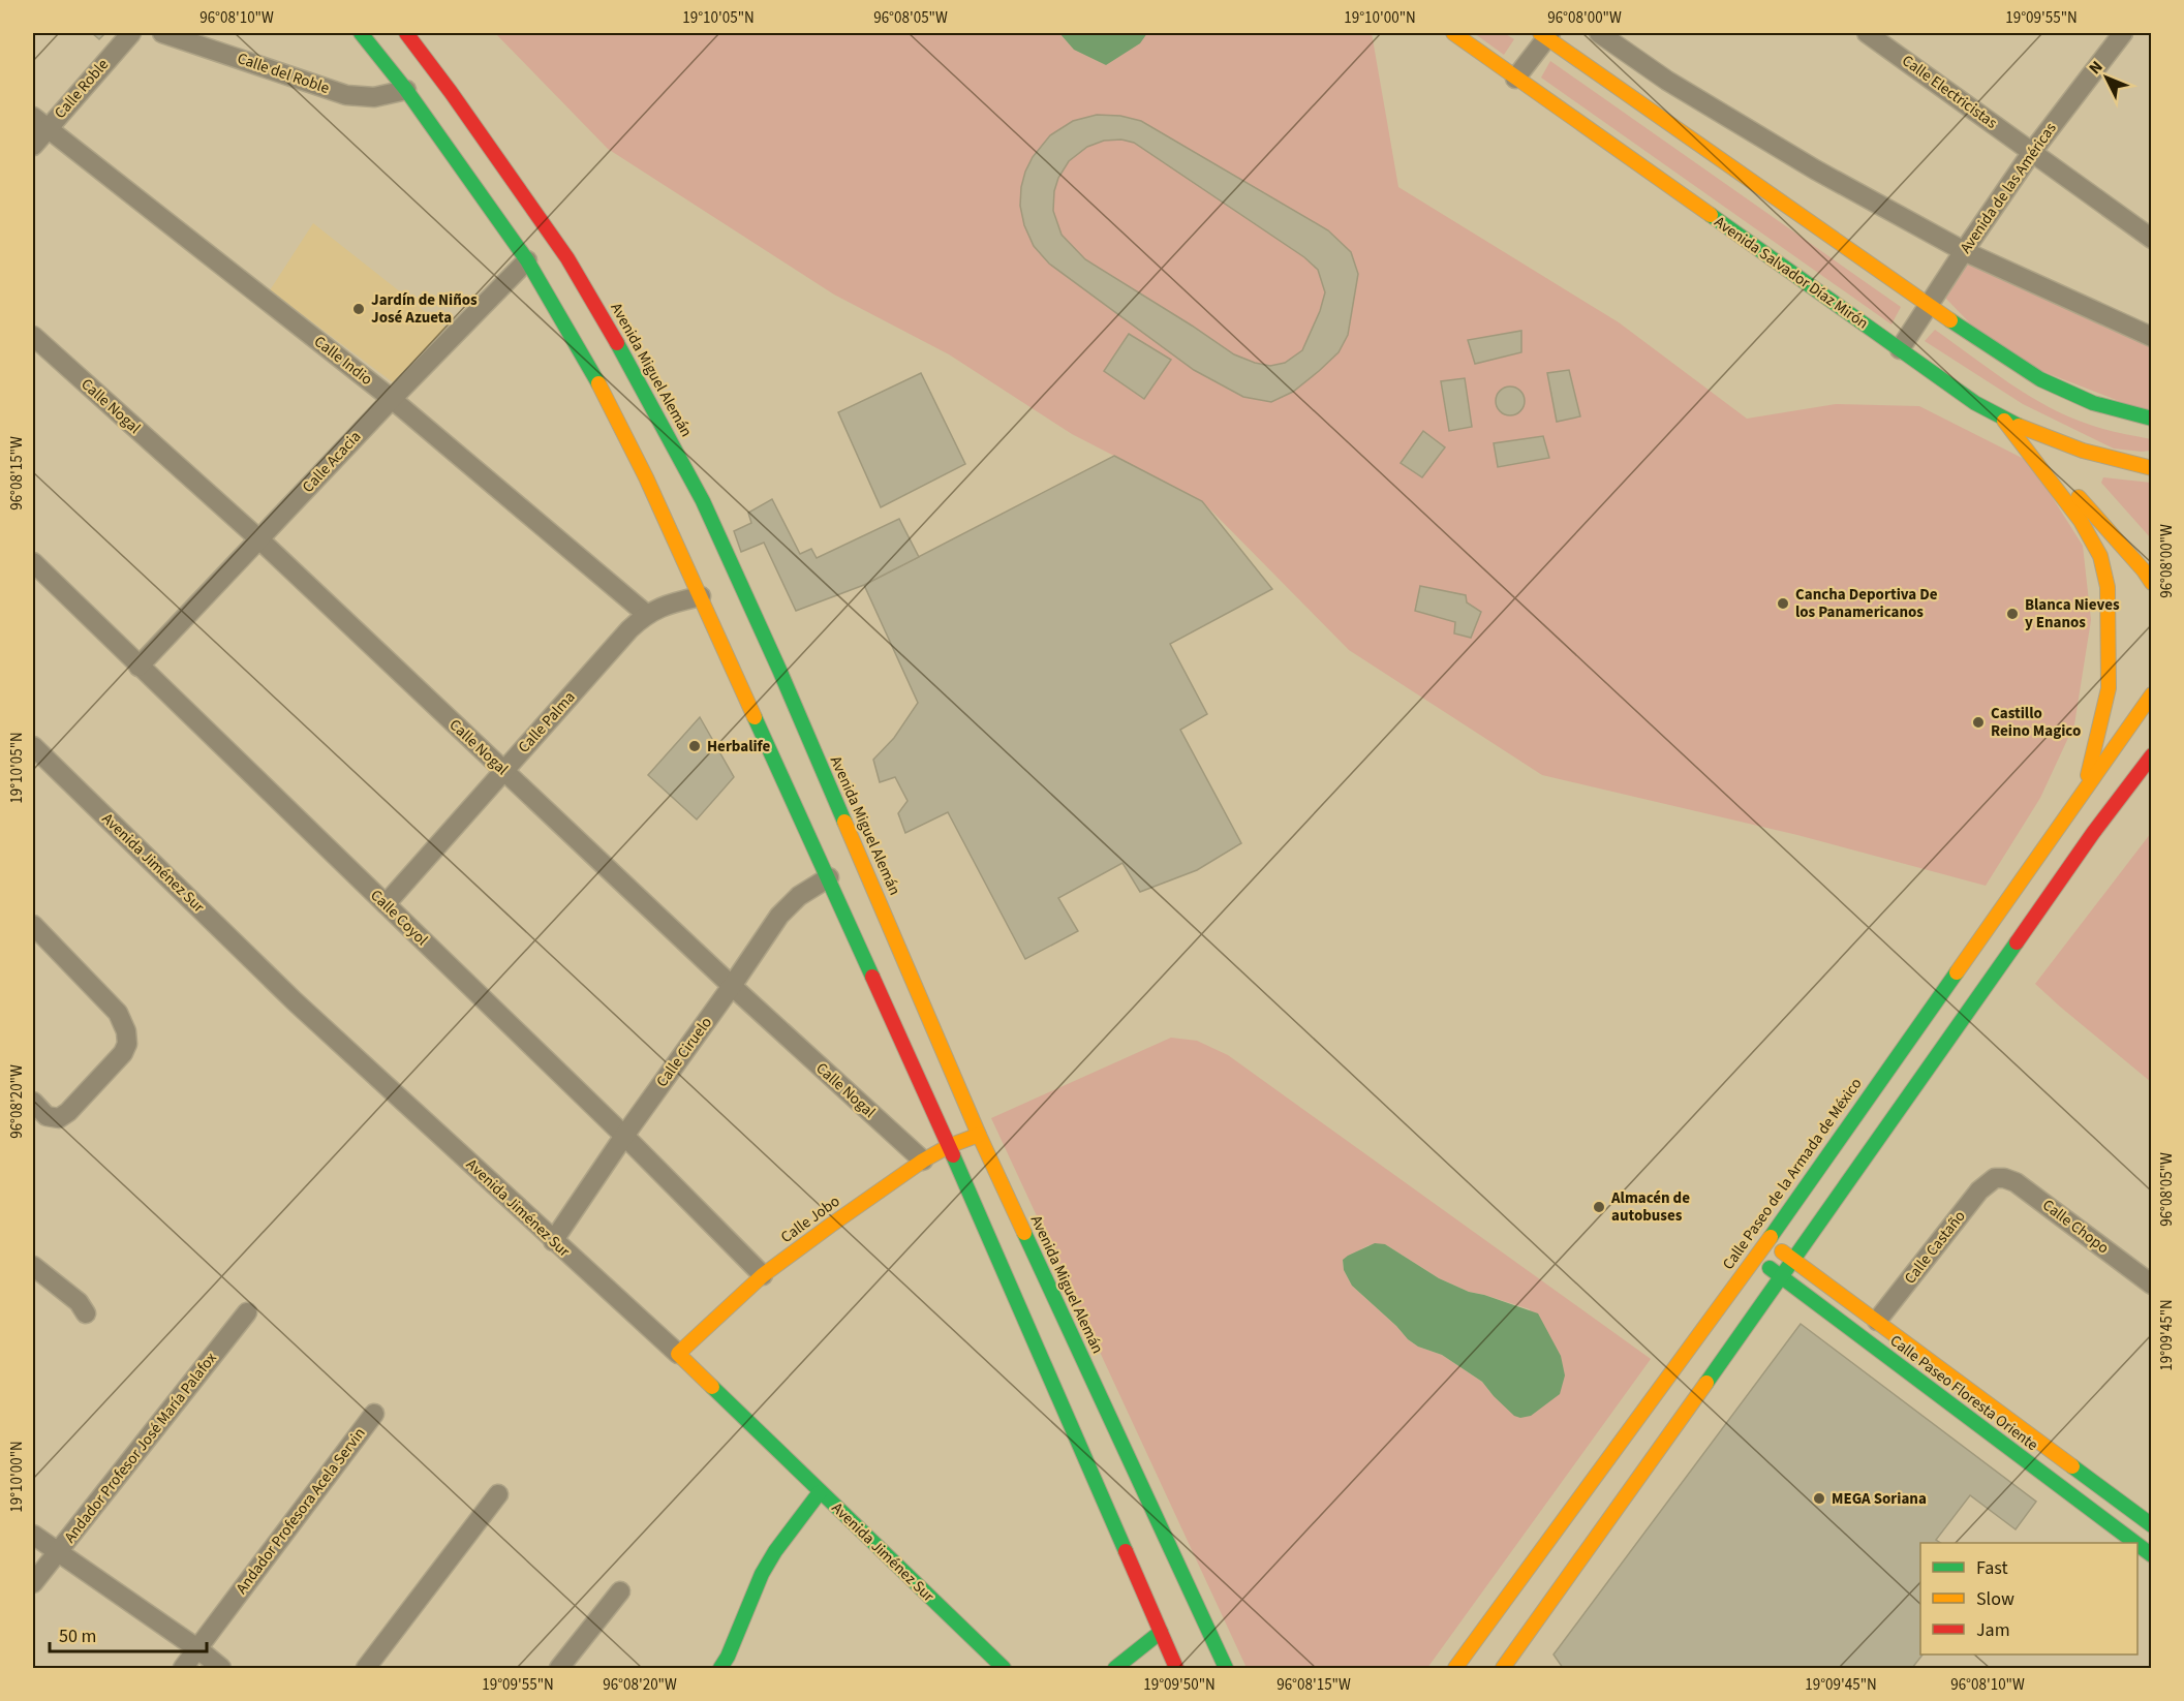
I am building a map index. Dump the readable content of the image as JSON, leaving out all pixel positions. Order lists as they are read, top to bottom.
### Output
{
  "streets": {
    "main road": [
      "Avenida Salvador Díaz Mirón",
      "Avenida Miguel Alemán",
      "Avenida Jiménez Sur",
      "Calle Paseo de la Armada de México",
      "Calle Jobo",
      "Calle Paseo Floresta Oriente"
    ],
    "street": [
      "Calle del Roble",
      "Calle Roble",
      "Calle Electricistas",
      "Avenida de las Américas",
      "Calle Indio",
      "Calle Nogal",
      "Calle Acacia",
      "Calle Palma",
      "Calle Coyol",
      "Calle Ciruelo",
      "Calle Chopo",
      "Calle Castaño",
      "Andador Profesor José María Palafox",
      "Andador Profesora Acela Servin"
    ]
  },
  "crossings": [
    ["Calle Roble", "Calle Indio"],
    ["Calle Electricistas", "Avenida de las Américas"],
    ["Avenida de las Américas", "Avenida Salvador Díaz Mirón"],
    ["Calle Indio", "Calle Acacia"],
    ["Calle Indio", "Calle Palma"],
    ["Avenida Miguel Alemán", "Calle Jobo"],
    ["Calle Nogal", "Calle Acacia"],
    ["Calle Nogal", "Calle Palma"],
    ["Calle Nogal", "Calle Ciruelo"],
    ["Calle Nogal", "Calle Jobo"],
    ["Calle Acacia", "Calle Coyol"],
    ["Calle Palma", "Calle Coyol"],
    ["Avenida Jiménez Sur", "Calle Ciruelo"],
    ["Avenida Jiménez Sur", "Calle Jobo"],
    ["Calle Coyol", "Calle Ciruelo"],
    ["Calle Coyol", "Calle Jobo"],
    ["Calle Paseo de la Armada de México", "Calle Paseo Floresta Oriente"],
    ["Calle Chopo", "Calle Castaño"],
    ["Calle Castaño", "Calle Paseo Floresta Oriente"]
  ],
  "places": [
    "Jardín de Niños José Azueta",
    "Cancha Deportiva De los Panamericanos",
    "Blanca Nieves y Enanos",
    "Castillo Reino Magico",
    "Herbalife",
    "Almacén de autobuses",
    "MEGA Soriana"
  ],
  "legend": ["Fast", "Slow", "Jam"],
  "scale_bar": "50 m",
  "north": "top left",
  "coordinates": [
    "96°08'10\"W",
    "19°10'05\"N",
    "96°08'05\"W",
    "19°10'00\"N",
    "96°08'00\"W",
    "19°09'55\"N",
    "96°08'15\"W",
    "96°08'20\"W",
    "19°09'45\"N",
    "19°09'50\"N"
  ]
}
